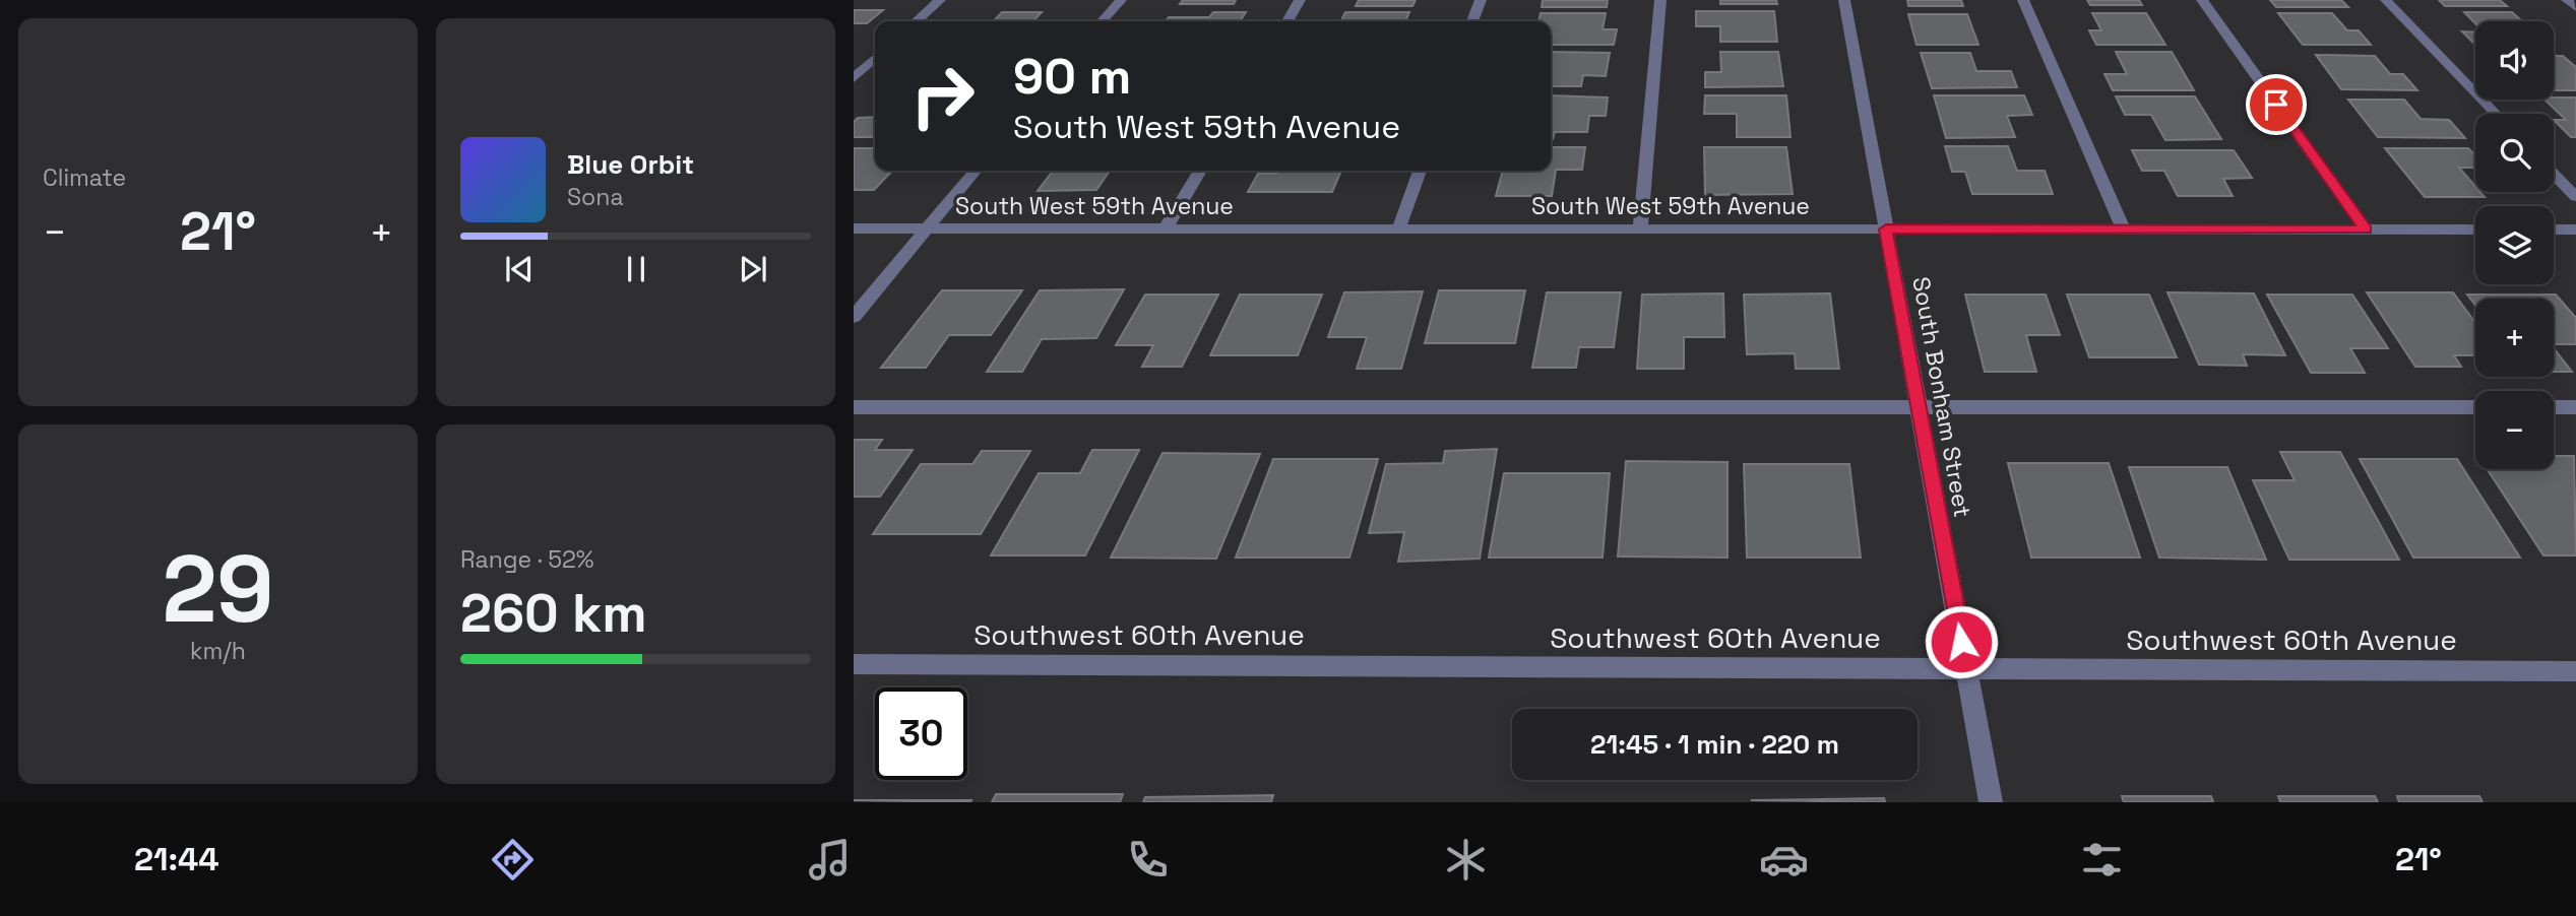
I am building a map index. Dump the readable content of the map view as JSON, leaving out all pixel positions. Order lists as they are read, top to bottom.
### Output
{
  "streets": {
    "street": ["South West 59th Avenue", "South Bonham Street", "Southwest 60th Avenue"]
  },
  "crossings": [
    ["South West 59th Avenue", "South Bonham Street"],
    ["South Bonham Street", "Southwest 60th Avenue"]
  ],
  "page": {
    "tile": [
      "Climate",
      ["29", "km/h"],
      ["Range · 52%", "260 km"]
    ],
    "map_buttons": ["+", "−"],
    "turn": ["90 m", "South West 59th Avenue"],
    "song": ["Blue Orbit", "Sona"],
    "heat": ["−", "21°", "+"],
    "limit": "30",
    "trip": "21:45 · 1 min · 220 m",
    "tabs": ["21:44", "21°"]
  }
}
